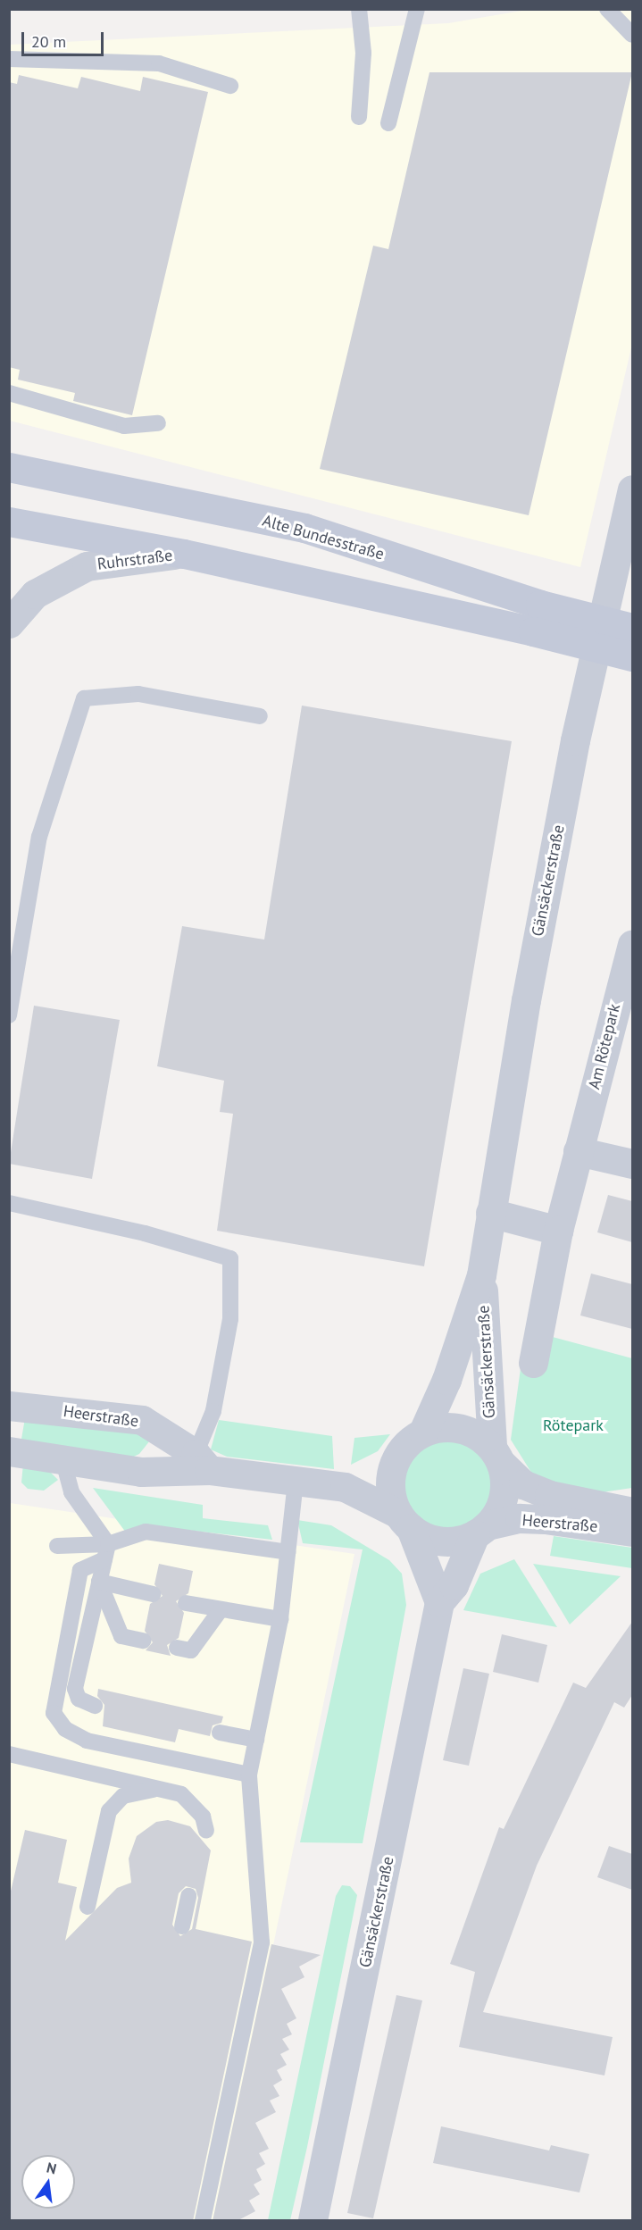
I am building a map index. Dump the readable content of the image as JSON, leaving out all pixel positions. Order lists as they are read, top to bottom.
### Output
{
  "streets": {
    "main road": ["Alte Bundesstraße"],
    "street": [
      "Ruhrstraße",
      "Gänsäckerstraße",
      "Am Rötepark",
      "Heerstraße"
    ]
  },
  "crossings": [
    ["Alte Bundesstraße", "Ruhrstraße"],
    ["Gänsäckerstraße", "Heerstraße"]
  ],
  "parks": ["Rötepark"],
  "scale_bar": "20 m",
  "north": "top"
}
